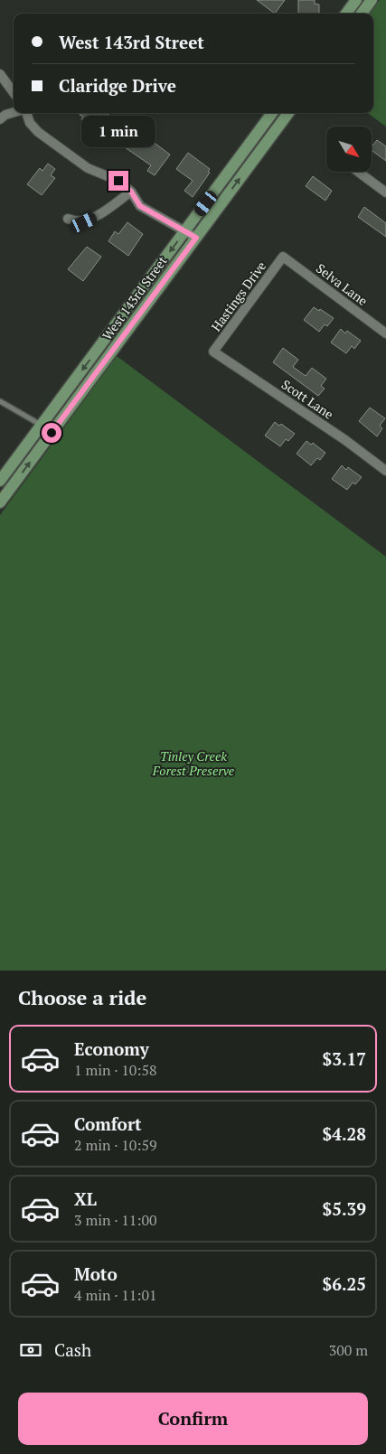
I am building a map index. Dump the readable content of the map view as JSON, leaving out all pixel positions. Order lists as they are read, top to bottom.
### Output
{
  "streets": {
    "main road": ["West 143rd Street"],
    "street": ["Selva Lane", "Hastings Drive", "Scott Lane"]
  },
  "crossings": [
    ["Selva Lane", "Hastings Drive"],
    ["Hastings Drive", "Scott Lane"]
  ],
  "parks": ["Tinley Creek Forest Preserve"],
  "north": "bottom right",
  "page": {
    "banner": ["West 143rd Street", "Claridge Drive"],
    "bubble": "1 min",
    "heading": "Choose a ride",
    "list": [
      {
        "name": "Economy",
        "note": "1 min · 10:58",
        "value": "$3.17"
      },
      {
        "name": "Comfort",
        "note": "2 min · 10:59",
        "value": "$4.28"
      },
      {
        "name": "XL",
        "note": "3 min · 11:00",
        "value": "$5.39"
      },
      {
        "name": "Moto",
        "note": "4 min · 11:01",
        "value": "$6.25"
      }
    ],
    "pay": ["Cash", "300 m"],
    "buttons": "Confirm"
  }
}
